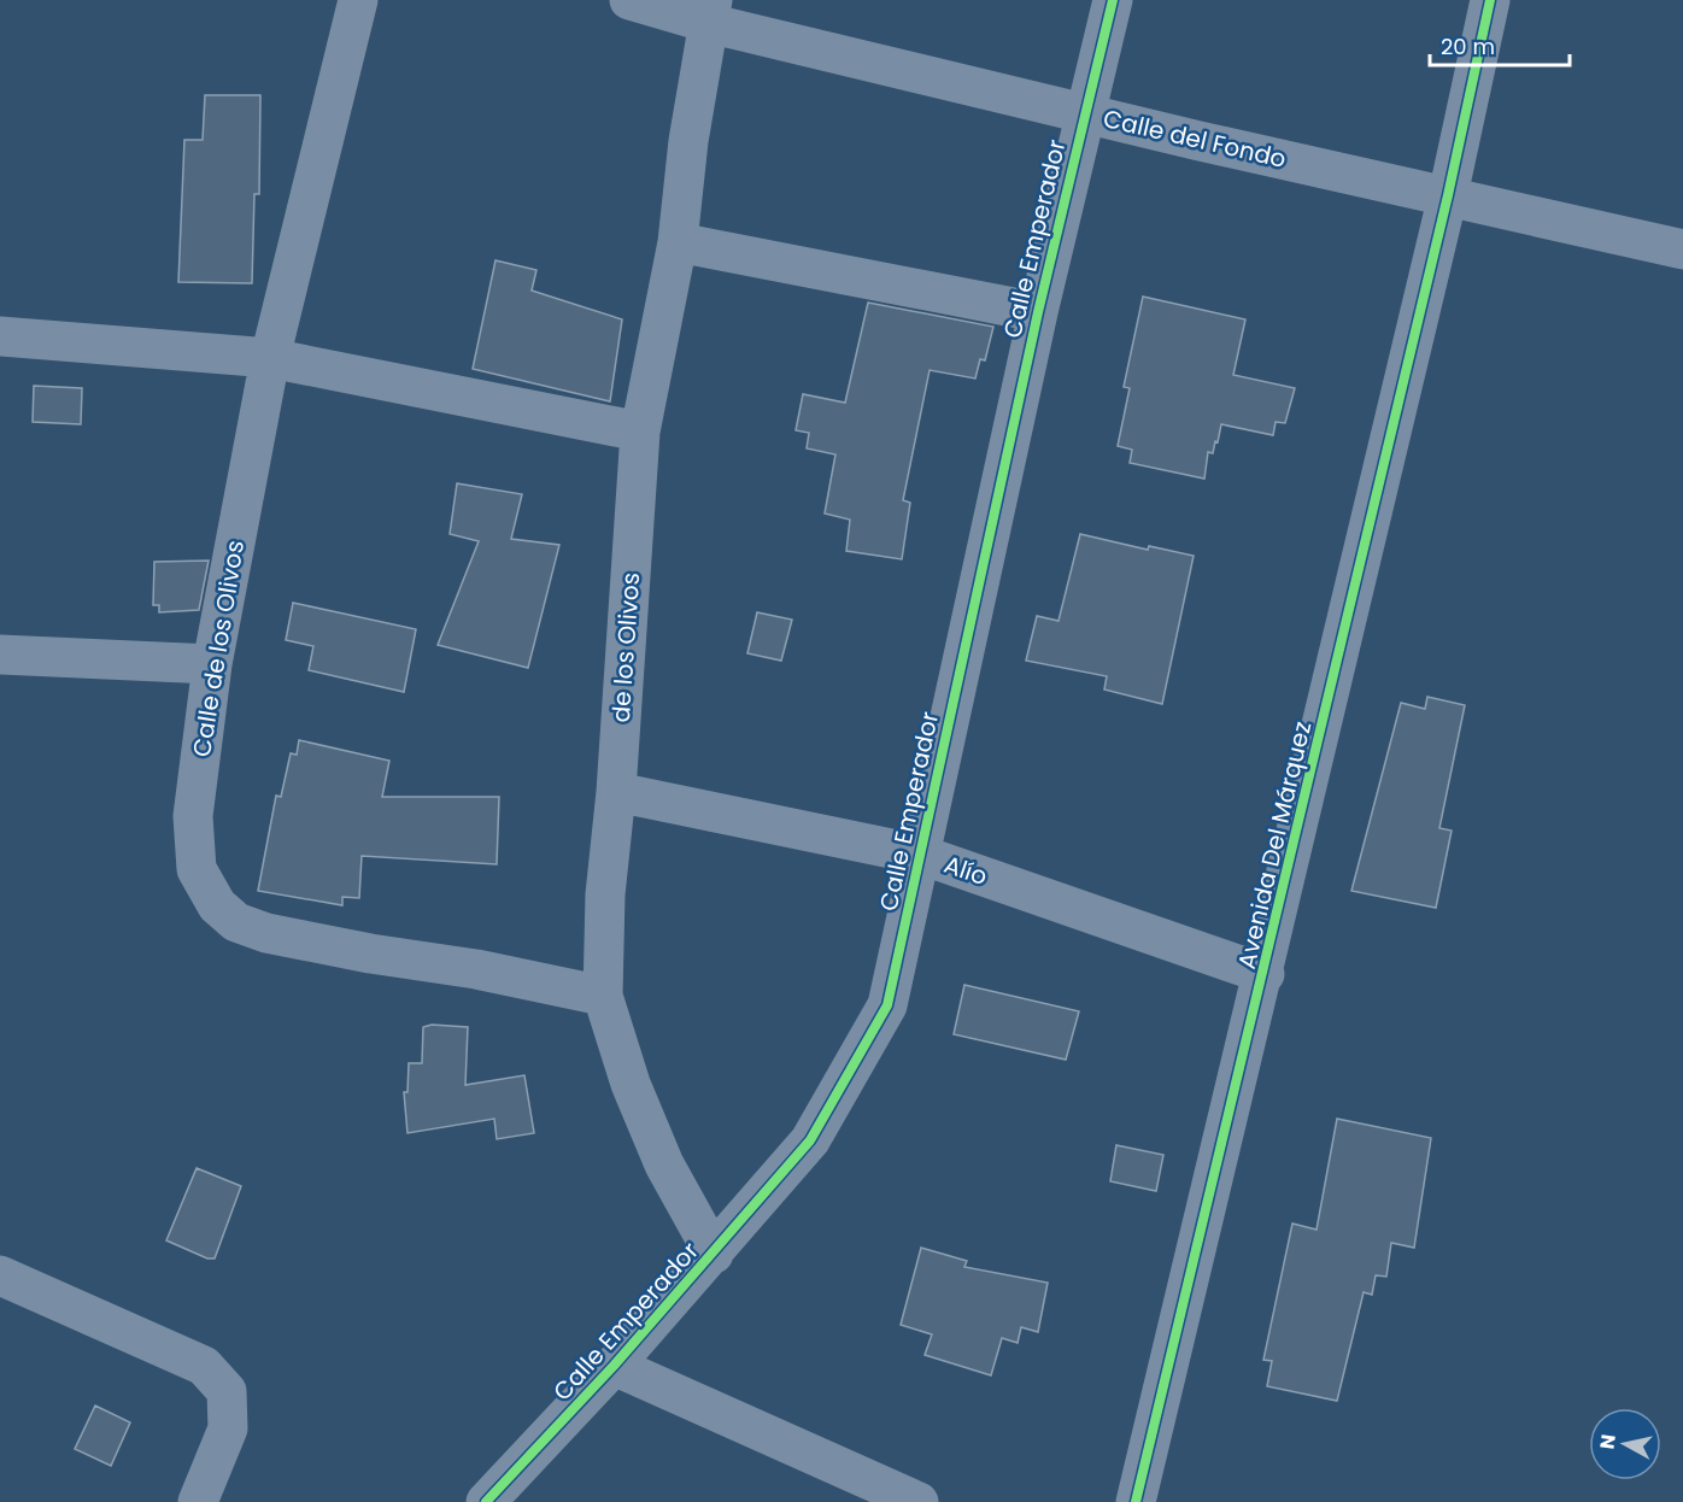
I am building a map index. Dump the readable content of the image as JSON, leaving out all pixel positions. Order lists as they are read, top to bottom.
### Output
{
  "streets": {
    "street": [
      "Calle del Fondo",
      "Calle Emperador",
      "de los Olivos",
      "Calle de los Olivos",
      "Avenida Del Márquez",
      "Alío"
    ]
  },
  "crossings": [
    ["Calle del Fondo", "Calle Emperador"],
    ["Calle del Fondo", "de los Olivos"],
    ["Calle del Fondo", "Avenida Del Márquez"],
    ["Calle Emperador", "de los Olivos"],
    ["Calle Emperador", "Alío"],
    ["de los Olivos", "Calle de los Olivos"],
    ["de los Olivos", "Alío"],
    ["Avenida Del Márquez", "Alío"]
  ],
  "scale_bar": "20 m",
  "north": "left"
}
